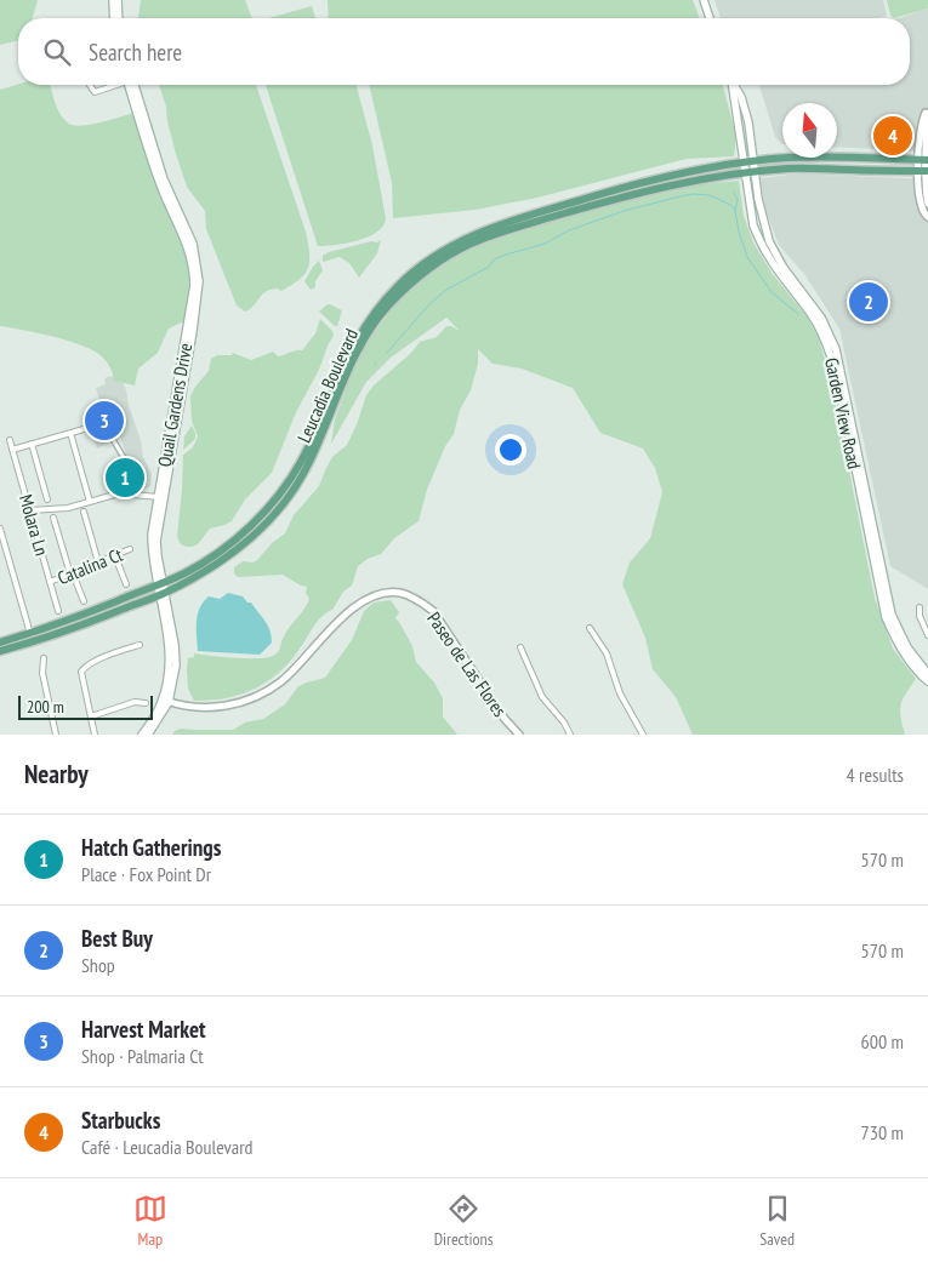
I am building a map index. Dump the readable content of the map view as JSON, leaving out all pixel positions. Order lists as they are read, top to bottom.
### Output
{
  "streets": {
    "main road": ["Leucadia Boulevard", "Quail Gardens Drive", "Garden View Road"],
    "street": ["Molara Ln", "Catalina Ct", "Paseo de Las Flores"]
  },
  "crossings": [
    ["Leucadia Boulevard", "Quail Gardens Drive"],
    ["Leucadia Boulevard", "Garden View Road"],
    ["Quail Gardens Drive", "Paseo de Las Flores"],
    ["Molara Ln", "Catalina Ct"]
  ],
  "scale_bar": "200 m",
  "north": "top",
  "page": {
    "search": "Search here",
    "pins": [
      "4",
      "2",
      "3",
      "1"
    ],
    "scale": "200 m",
    "heading": ["Nearby", "4 results"],
    "list": [
      {
        "mark": "1",
        "name": "Hatch Gatherings",
        "note": "Place · Fox Point Dr",
        "value": "570 m"
      },
      {
        "mark": "2",
        "name": "Best Buy",
        "note": "Shop",
        "value": "570 m"
      },
      {
        "mark": "3",
        "name": "Harvest Market",
        "note": "Shop · Palmaria Ct",
        "value": "600 m"
      },
      {
        "mark": "4",
        "name": "Starbucks",
        "note": "Café · Leucadia Boulevard",
        "value": "730 m"
      }
    ],
    "nav": ["Map", "Directions", "Saved"]
  }
}
